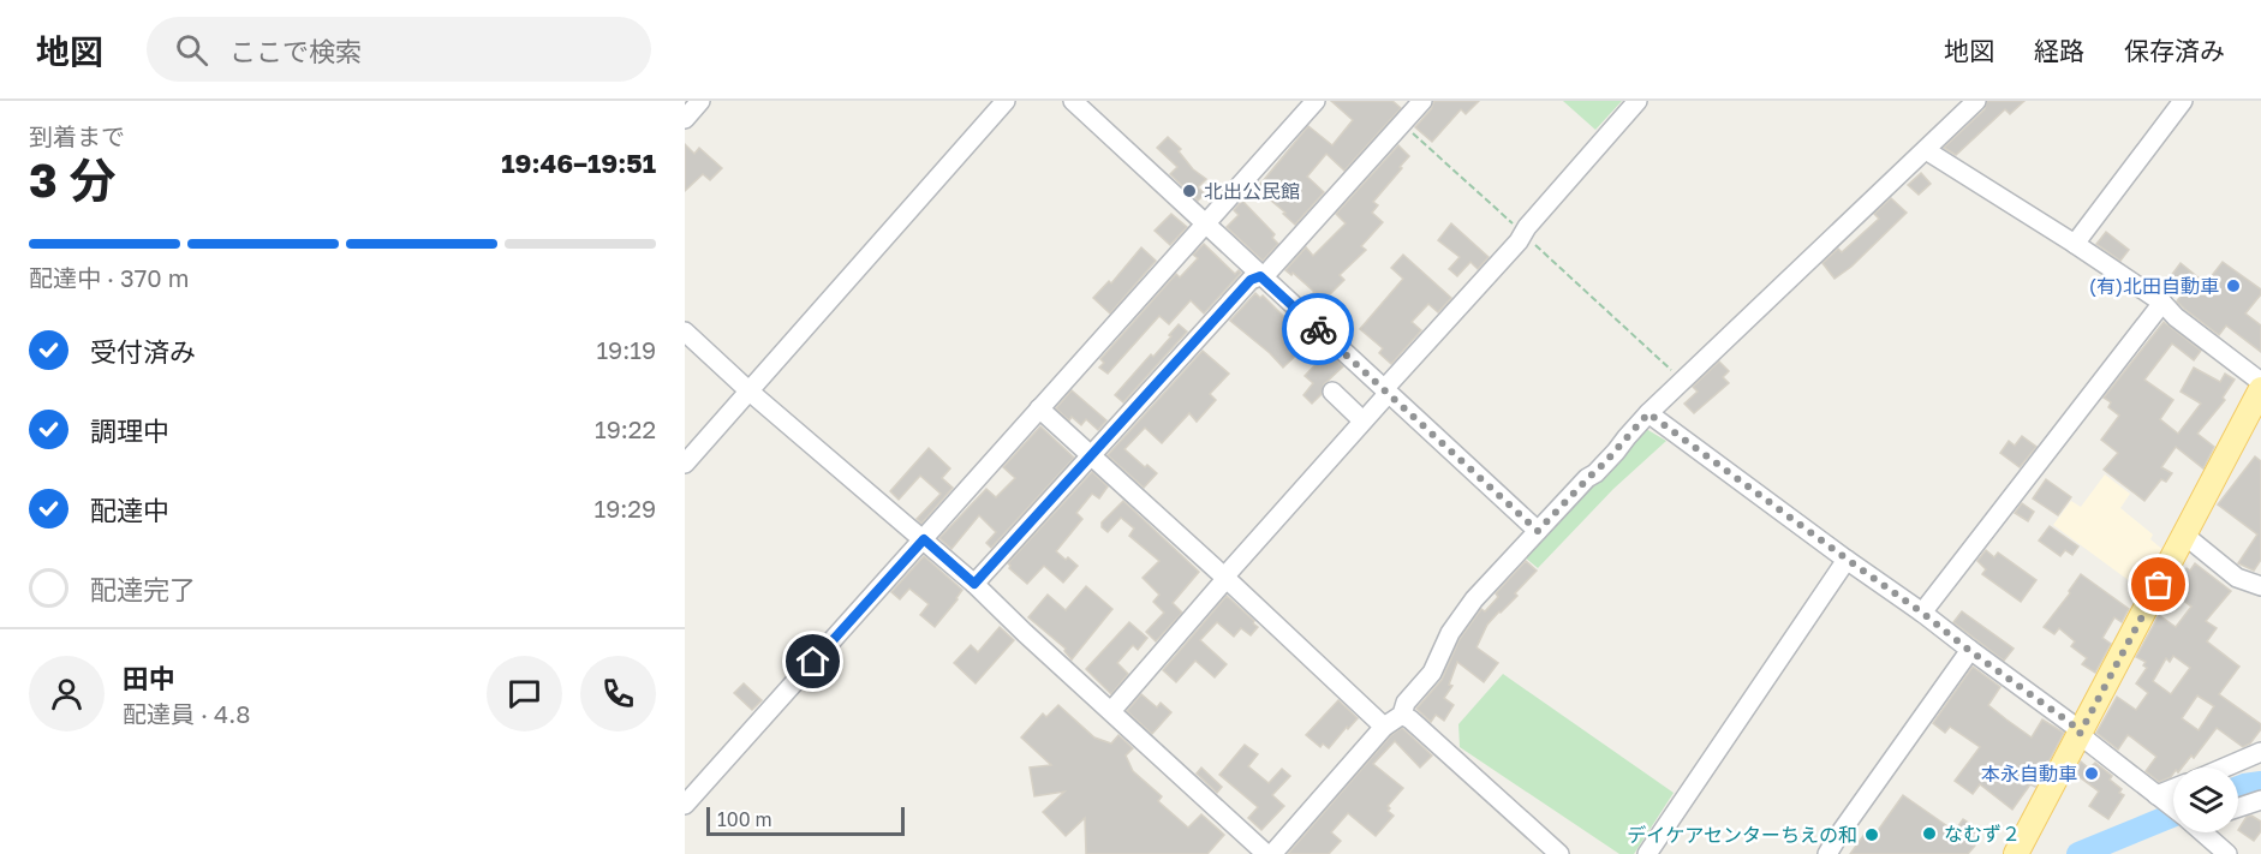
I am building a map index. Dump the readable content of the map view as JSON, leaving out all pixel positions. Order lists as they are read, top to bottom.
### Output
{
  "places": [
    "北出公民館",
    "(有)北田自動車",
    "本永自動車",
    "なむず２",
    "デイケアセンターちえの和"
  ],
  "scale_bar": "100 m",
  "page": {
    "header": "地図",
    "search": "ここで検索",
    "nav": ["地図", "経路", "保存済み"],
    "heading": ["3 分", "到着まで", "19:46–19:51"],
    "panel": ["田中", "配達員 · 4.8"],
    "bar": "配達中 · 370 m",
    "list": [
      ["受付済み", "19:19"],
      ["調理中", "19:22"],
      ["配達中", "19:29"],
      "配達完了"
    ],
    "scale": "100 m"
  }
}
